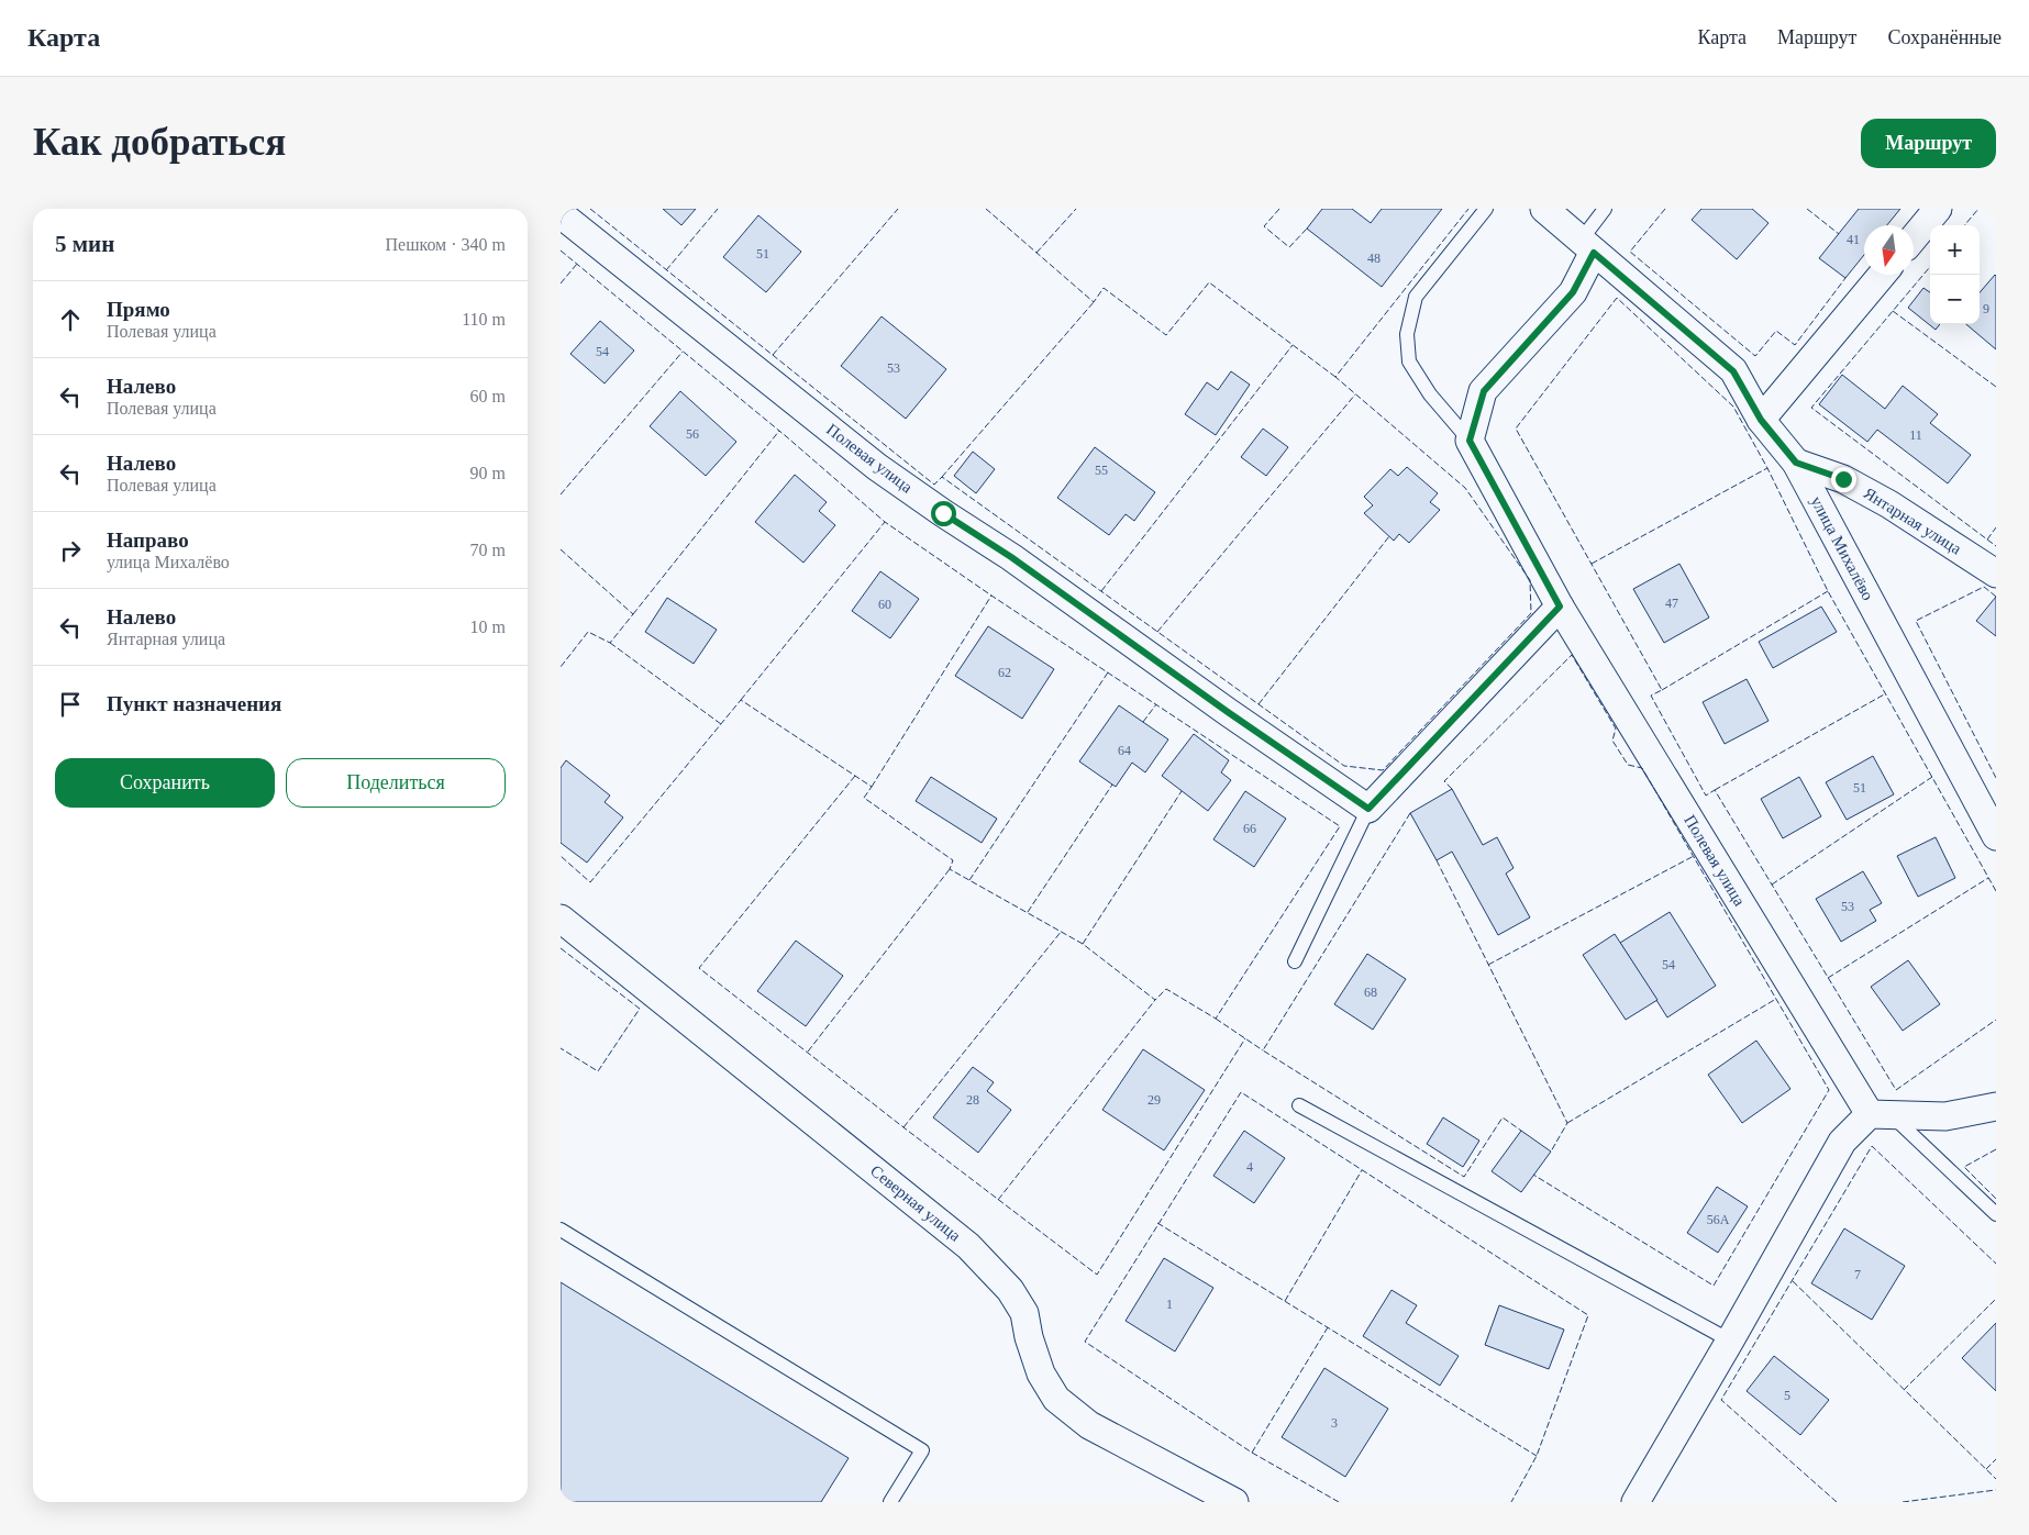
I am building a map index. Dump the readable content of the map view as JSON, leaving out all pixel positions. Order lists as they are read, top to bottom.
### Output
{
  "streets": {
    "street": [
      "Полевая улица",
      "Янтарная улица",
      "улица Михалёво",
      "Северная улица"
    ]
  },
  "crossings": [
    ["Янтарная улица", "улица Михалёво"]
  ],
  "house_numbers": [
    "41",
    "51",
    "48",
    "9",
    "54",
    "53",
    "56",
    "11",
    "55",
    "47",
    "60",
    "62",
    "64",
    "51",
    "66",
    "53",
    "54",
    "68",
    "28",
    "29",
    "4",
    "56А",
    "7",
    "1",
    "5",
    "3"
  ],
  "north": "bottom",
  "page": {
    "header": "Карта",
    "nav": ["Карта", "Маршрут", "Сохранённые"],
    "buttons": [
      "Маршрут",
      ["Сохранить", "Поделиться"]
    ],
    "title": "Как добраться",
    "heading": ["5 мин", "Пешком · 340 m"],
    "map_buttons": ["+", "−"],
    "list": [
      ["Прямо", "Полевая улица", "110 m"],
      ["Налево", "Полевая улица", "60 m"],
      ["Налево", "Полевая улица", "90 m"],
      ["Направо", "улица Михалёво", "70 m"],
      ["Налево", "Янтарная улица", "10 m"],
      "Пункт назначения"
    ]
  }
}
